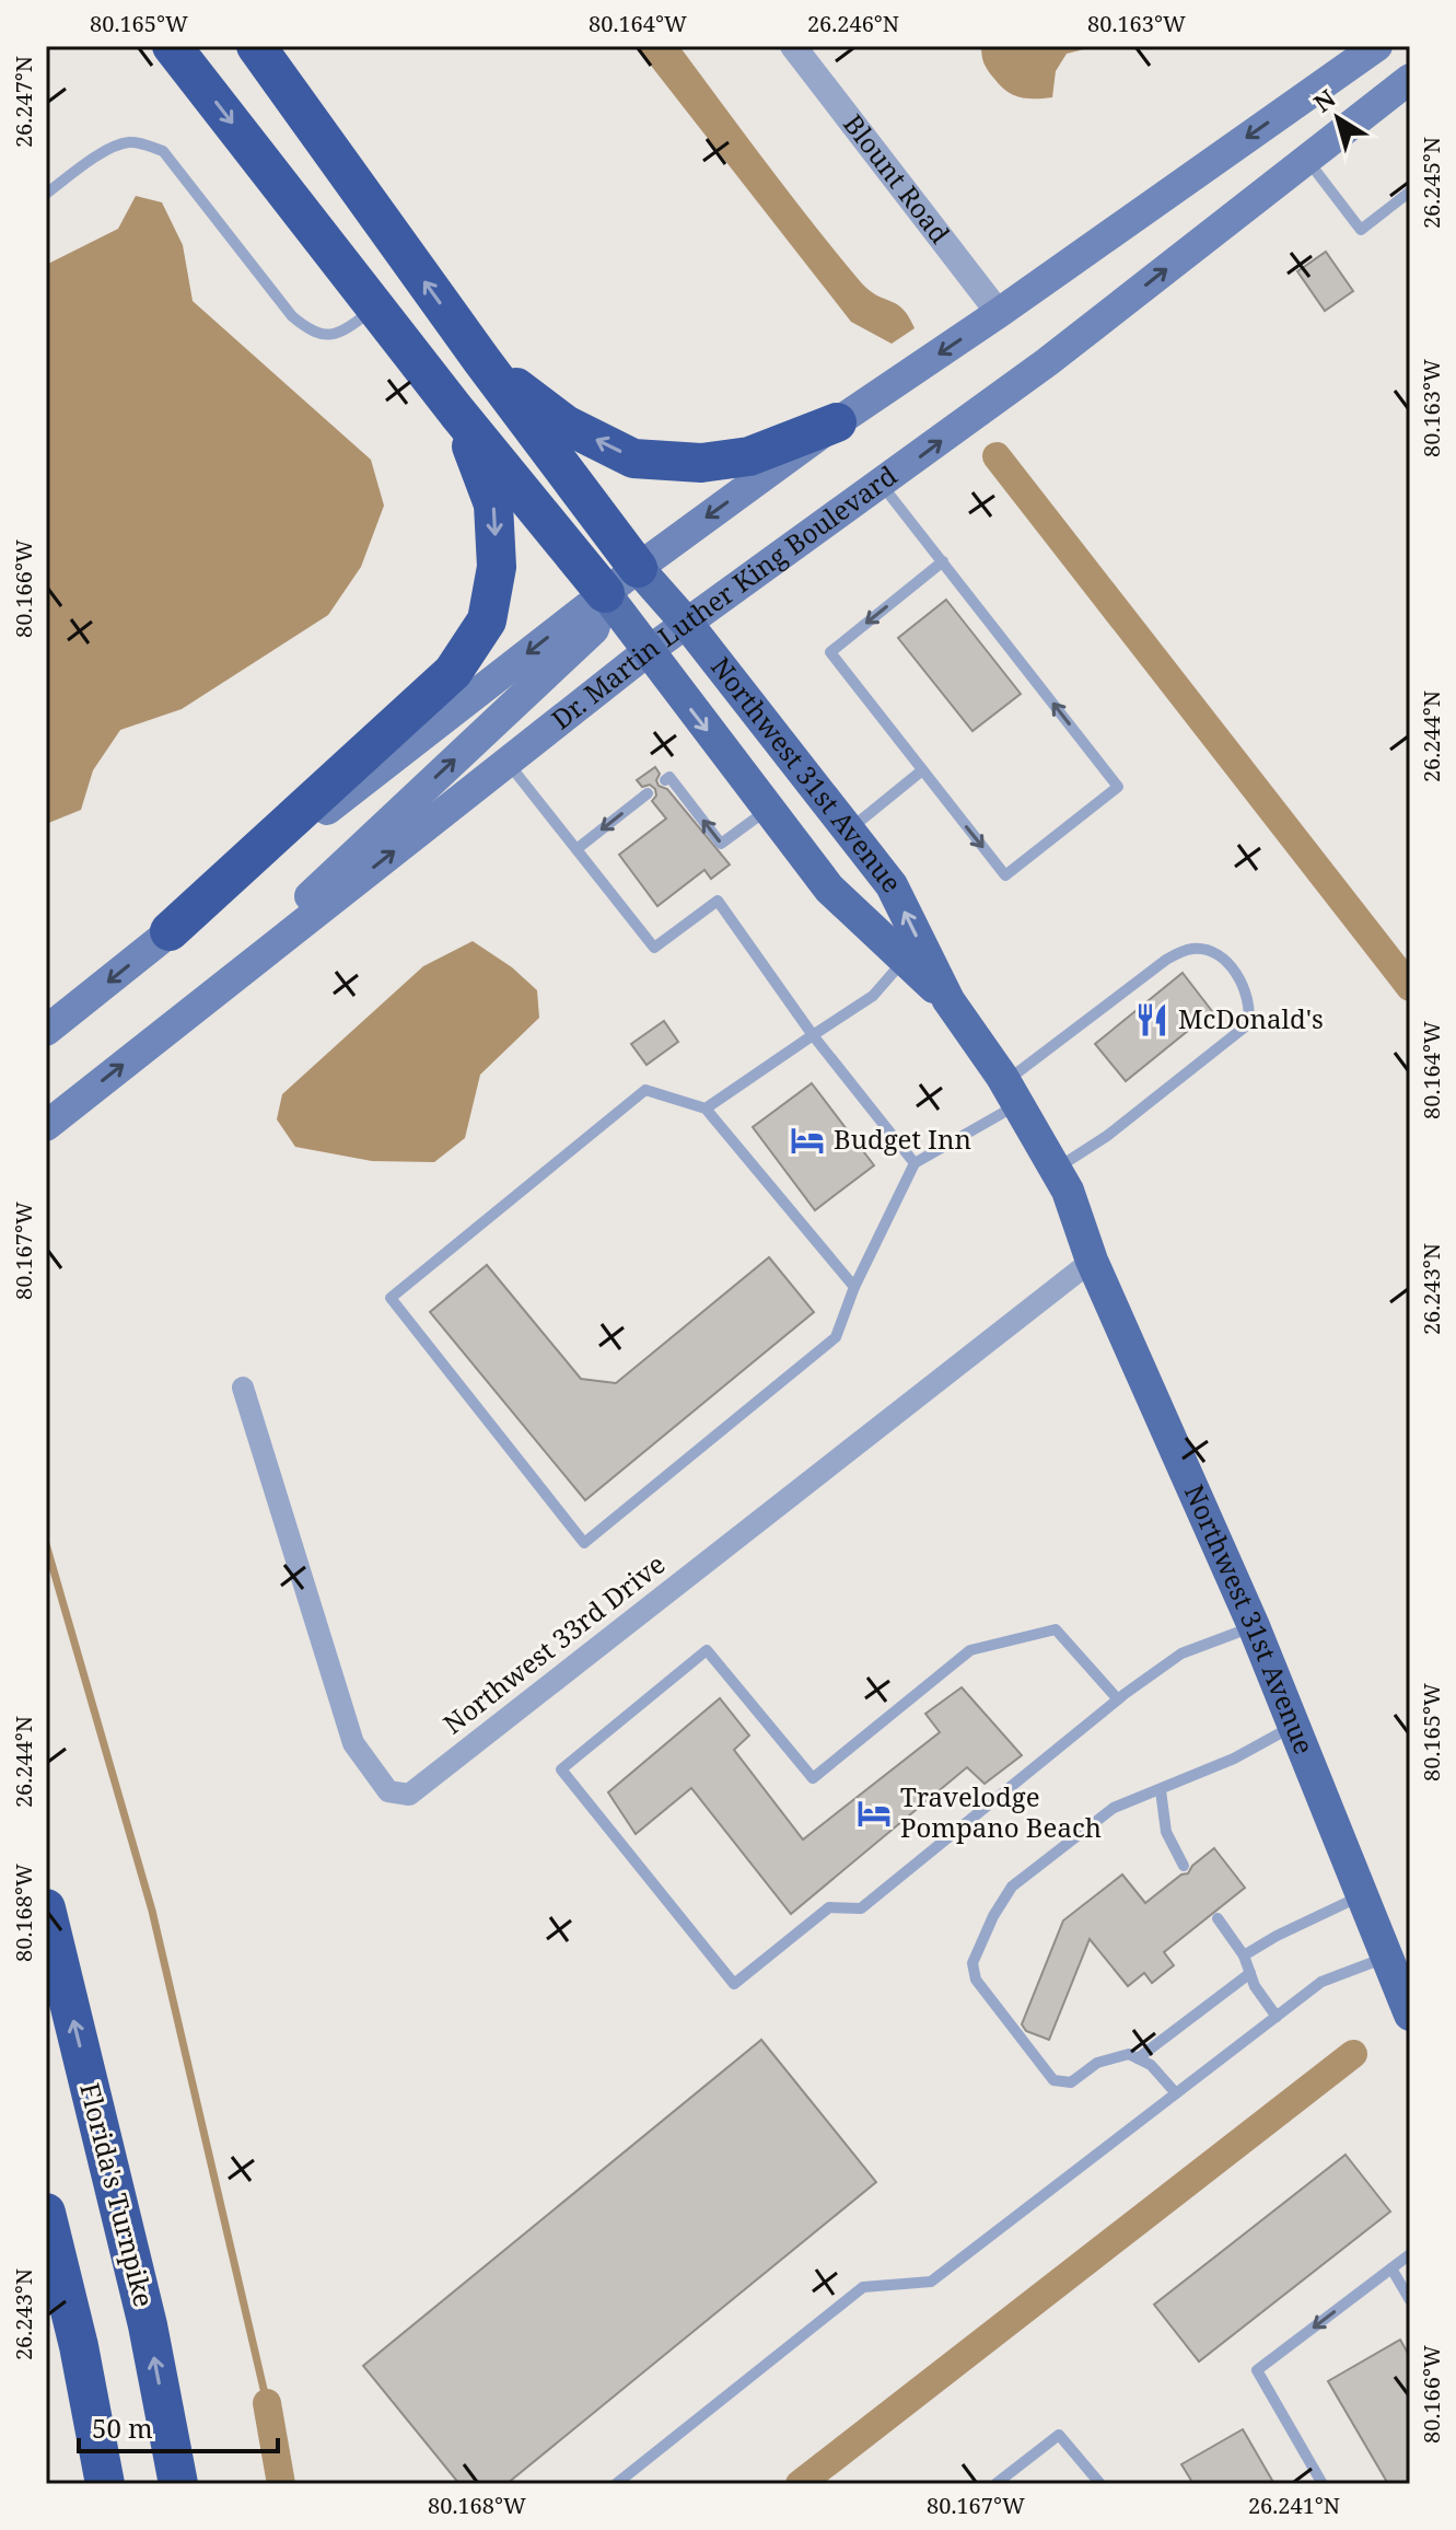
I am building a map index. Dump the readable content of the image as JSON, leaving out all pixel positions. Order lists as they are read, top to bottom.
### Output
{
  "streets": {
    "highway": ["Florida's Turnpike"],
    "main road": ["Dr. Martin Luther King Boulevard", "Northwest 31st Avenue"],
    "street": ["Blount Road", "Northwest 33rd Drive"]
  },
  "crossings": [
    ["Dr. Martin Luther King Boulevard", "Northwest 31st Avenue"],
    ["Northwest 31st Avenue", "Northwest 33rd Drive"]
  ],
  "places": {
    "restaurant": ["McDonald's"],
    "hotel": ["Budget Inn", "Travelodge Pompano Beach"]
  },
  "scale_bar": "50 m",
  "north": "top left",
  "coordinates": [
    "80.165°W",
    "80.164°W",
    "26.246°N",
    "80.163°W",
    "26.247°N",
    "26.245°N",
    "80.166°W",
    "26.244°N",
    "80.167°W",
    "26.243°N",
    "80.168°W",
    "26.241°N"
  ]
}
